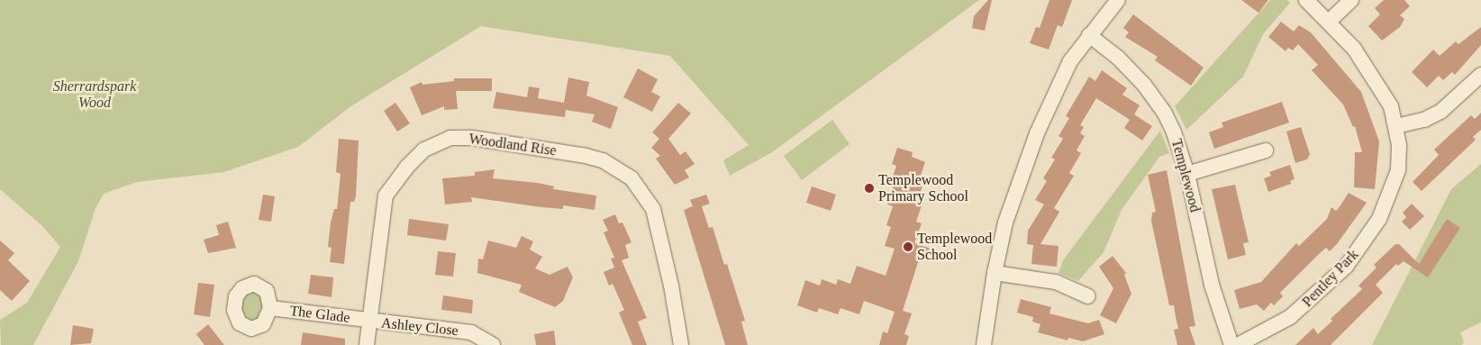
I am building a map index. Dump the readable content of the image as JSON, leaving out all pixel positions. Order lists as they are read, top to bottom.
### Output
{
  "streets": {
    "street": [
      "Woodland Rise",
      "Templewood",
      "Pentley Park",
      "The Glade",
      "Ashley Close"
    ]
  },
  "crossings": [
    ["Woodland Rise", "The Glade"],
    ["Woodland Rise", "Ashley Close"],
    ["The Glade", "Ashley Close"]
  ],
  "parks": ["Sherrardspark Wood"],
  "places": ["Templewood Primary School", "Templewood School"]
}
